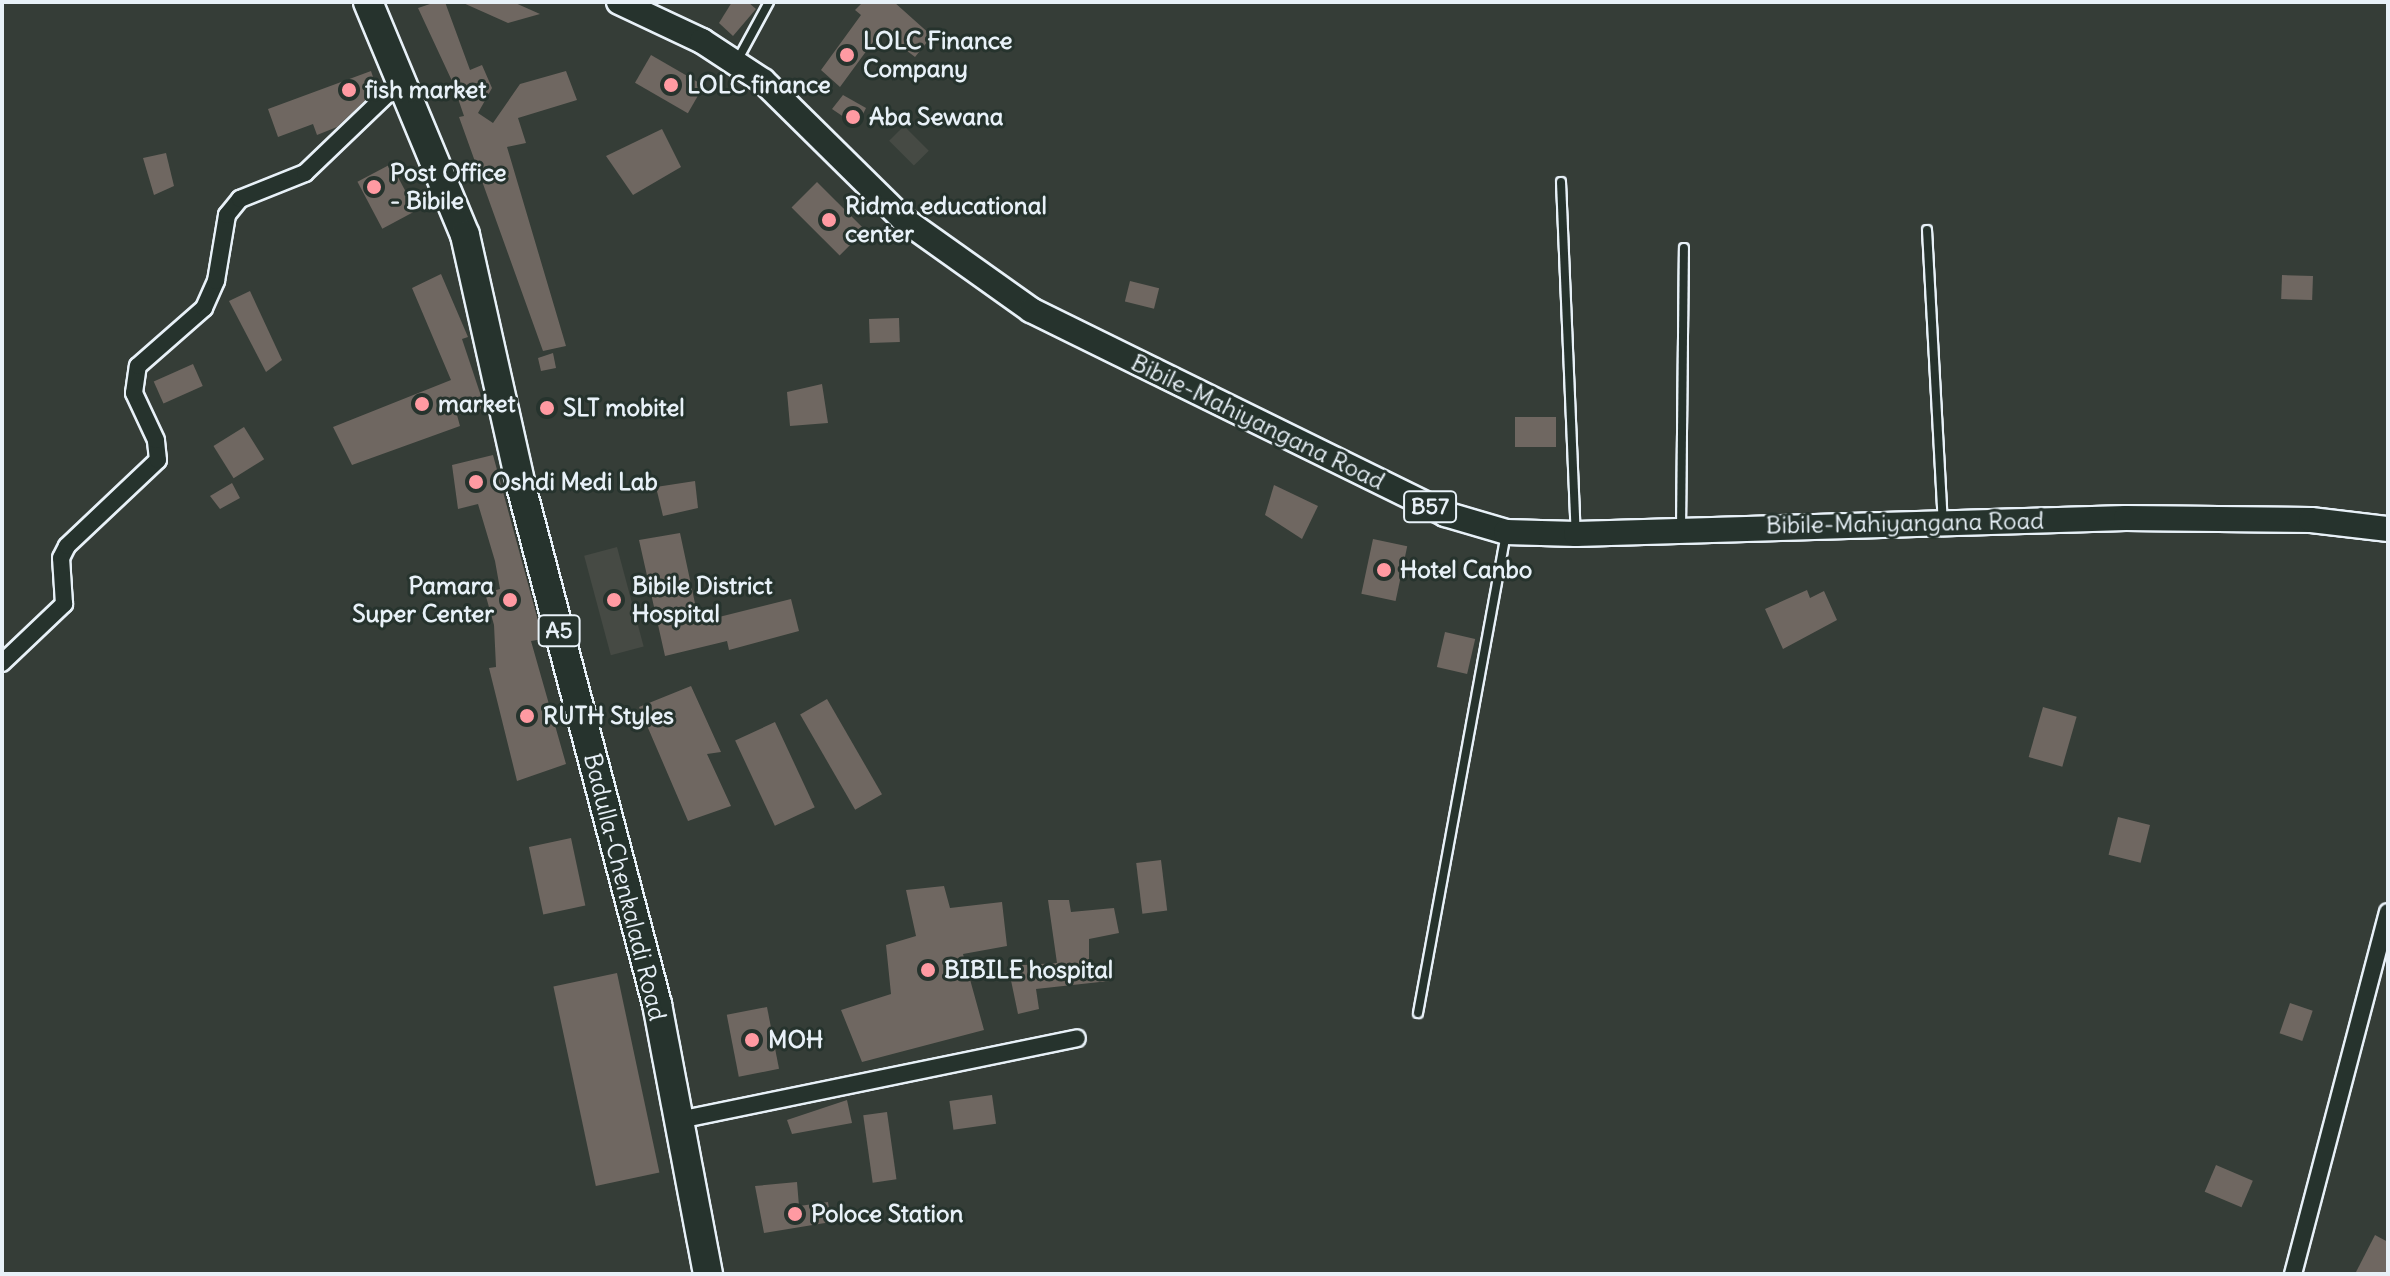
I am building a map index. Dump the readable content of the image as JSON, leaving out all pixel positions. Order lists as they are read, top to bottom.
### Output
{
  "streets": {
    "highway": ["A5", "Badulla-Chenkaladi Road"],
    "main road": ["Bibile-Mahiyangana Road", "B57"]
  },
  "places": [
    "LOLC Finance Company",
    "LOLC finance",
    "fish market",
    "Aba Sewana",
    "Post Office - Bibile",
    "Ridma educational center",
    "market",
    "SLT mobitel",
    "Oshdi Medi Lab",
    "Hotel Canbo",
    "Pamara Super Center",
    "Bibile District Hospital",
    "RUTH Styles",
    "BIBILE hospital",
    "MOH",
    "Poloce Station"
  ]
}
